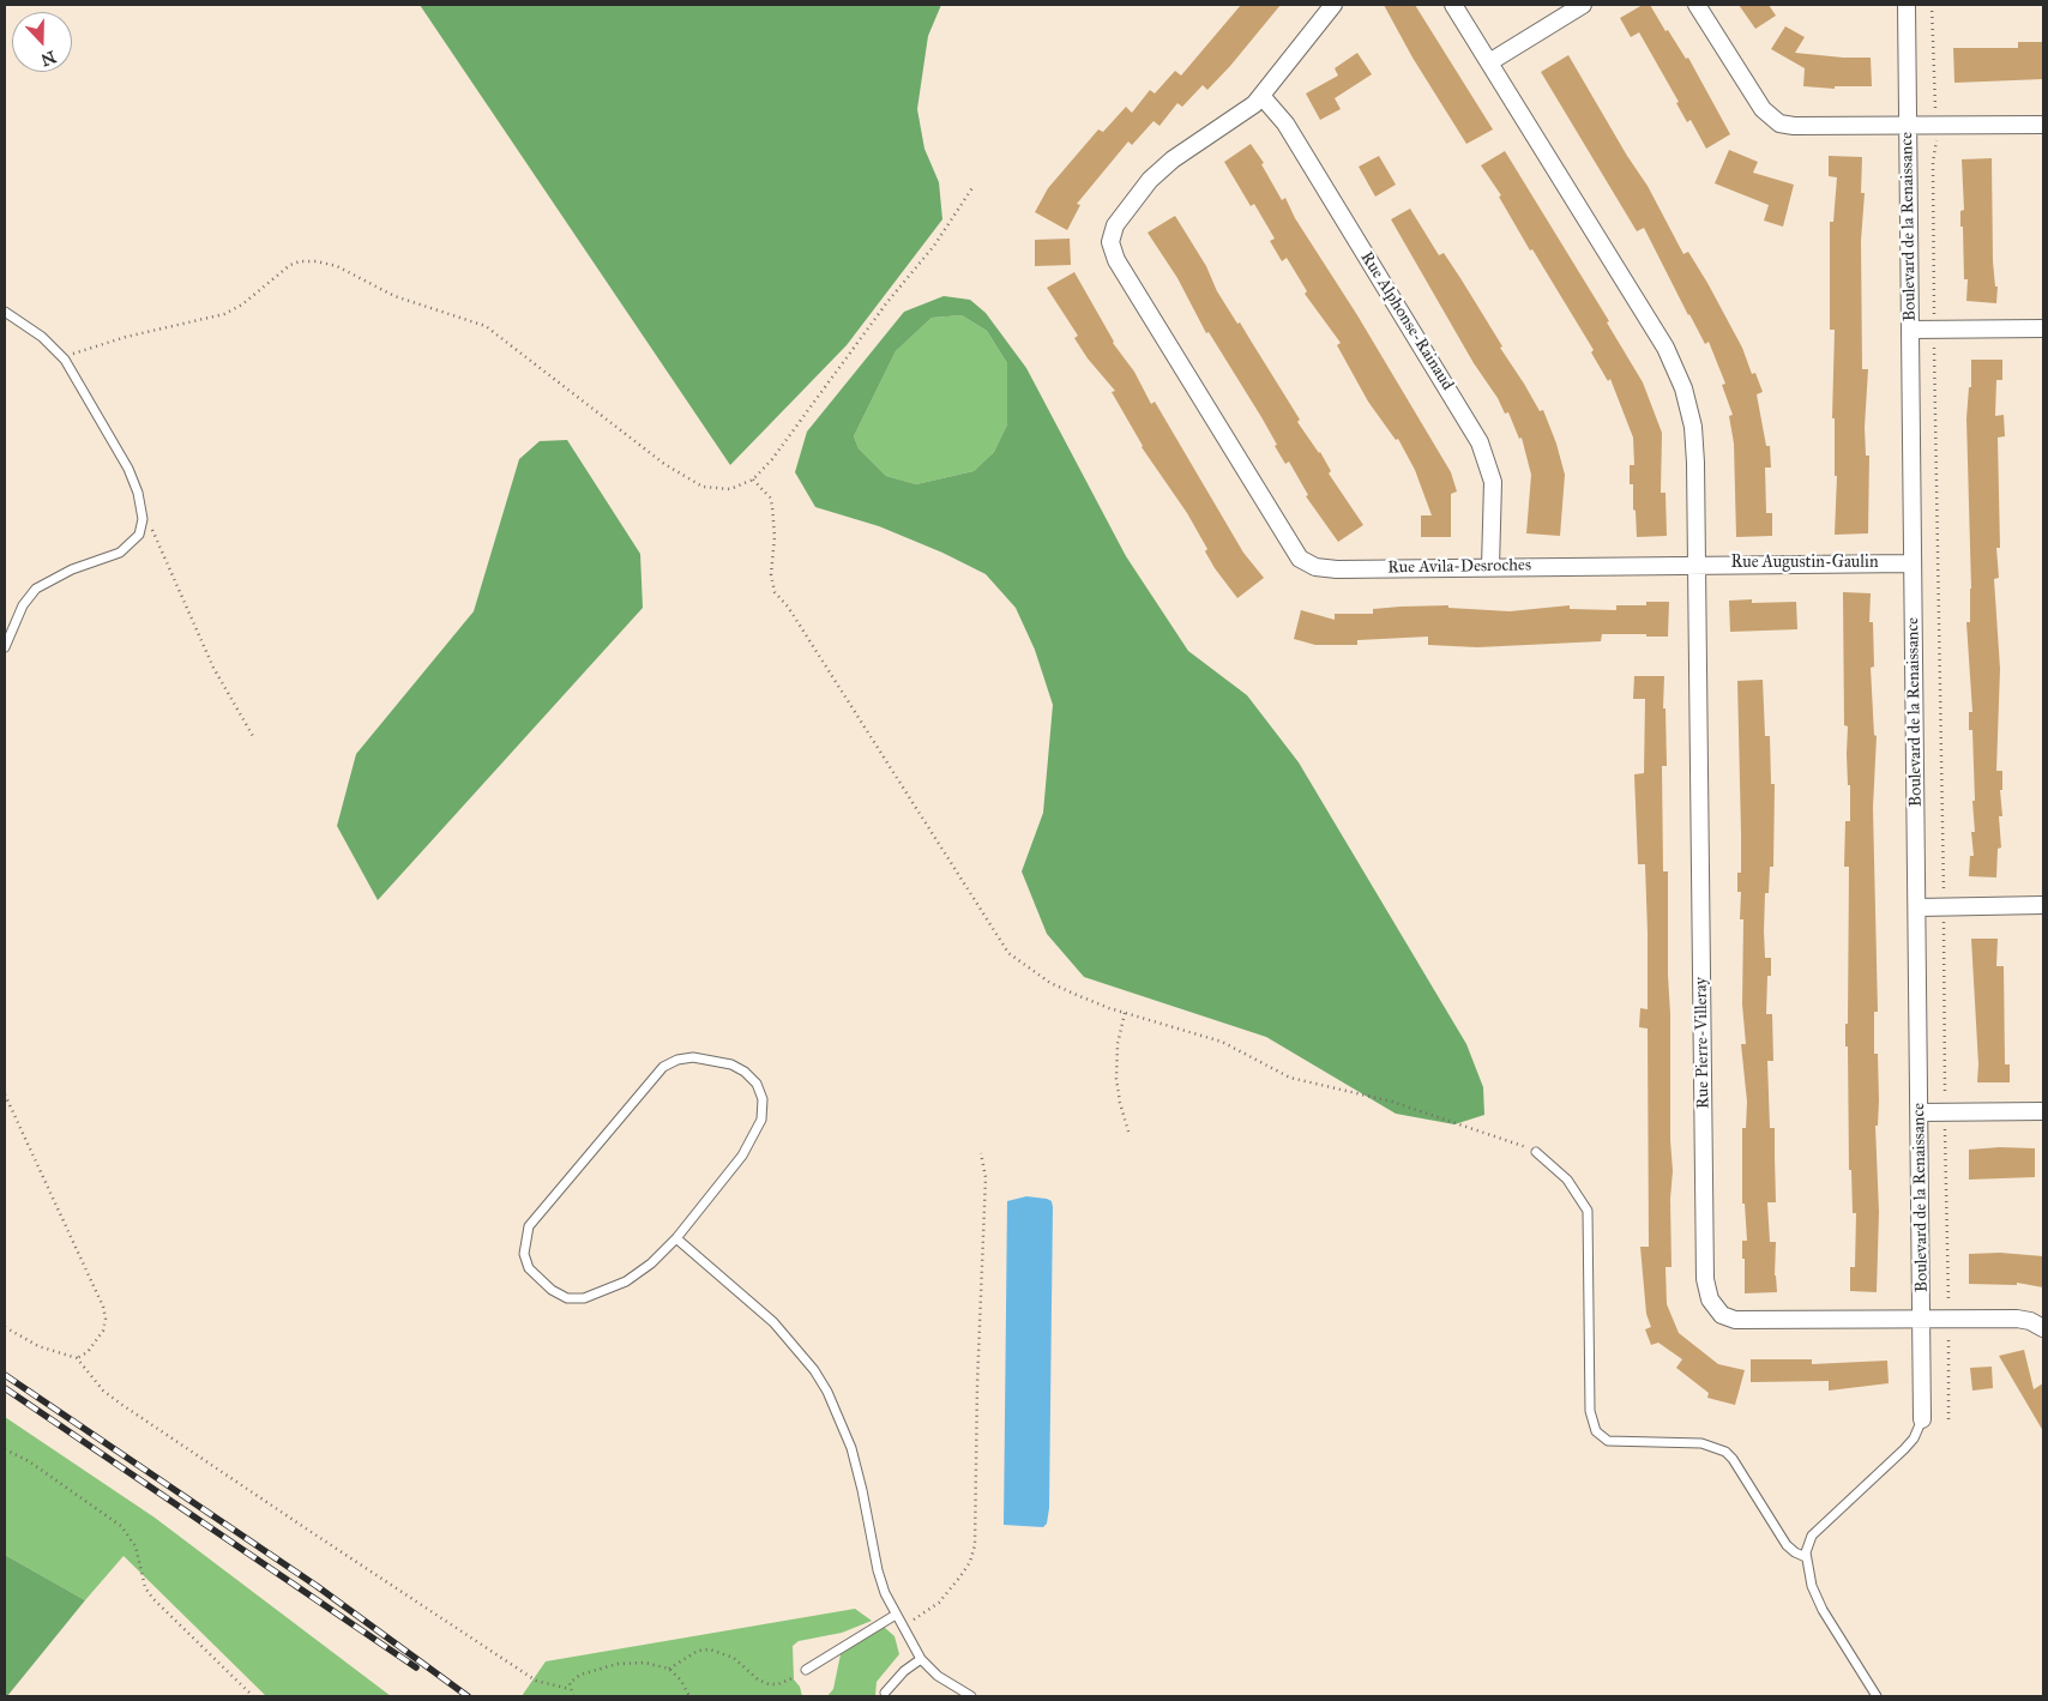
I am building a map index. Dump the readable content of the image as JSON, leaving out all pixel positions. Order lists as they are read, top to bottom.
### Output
{
  "streets": {
    "street": [
      "Boulevard de la Renaissance",
      "Rue Alphonse-Rainaud",
      "Rue Augustin-Gaulin",
      "Rue Avila-Desroches",
      "Rue Pierre-Villeray"
    ]
  },
  "crossings": [
    ["Boulevard de la Renaissance", "Rue Augustin-Gaulin"],
    ["Boulevard de la Renaissance", "Rue Pierre-Villeray"],
    ["Rue Alphonse-Rainaud", "Rue Avila-Desroches"],
    ["Rue Augustin-Gaulin", "Rue Avila-Desroches"],
    ["Rue Augustin-Gaulin", "Rue Pierre-Villeray"],
    ["Rue Avila-Desroches", "Rue Pierre-Villeray"]
  ],
  "north": "bottom"
}
